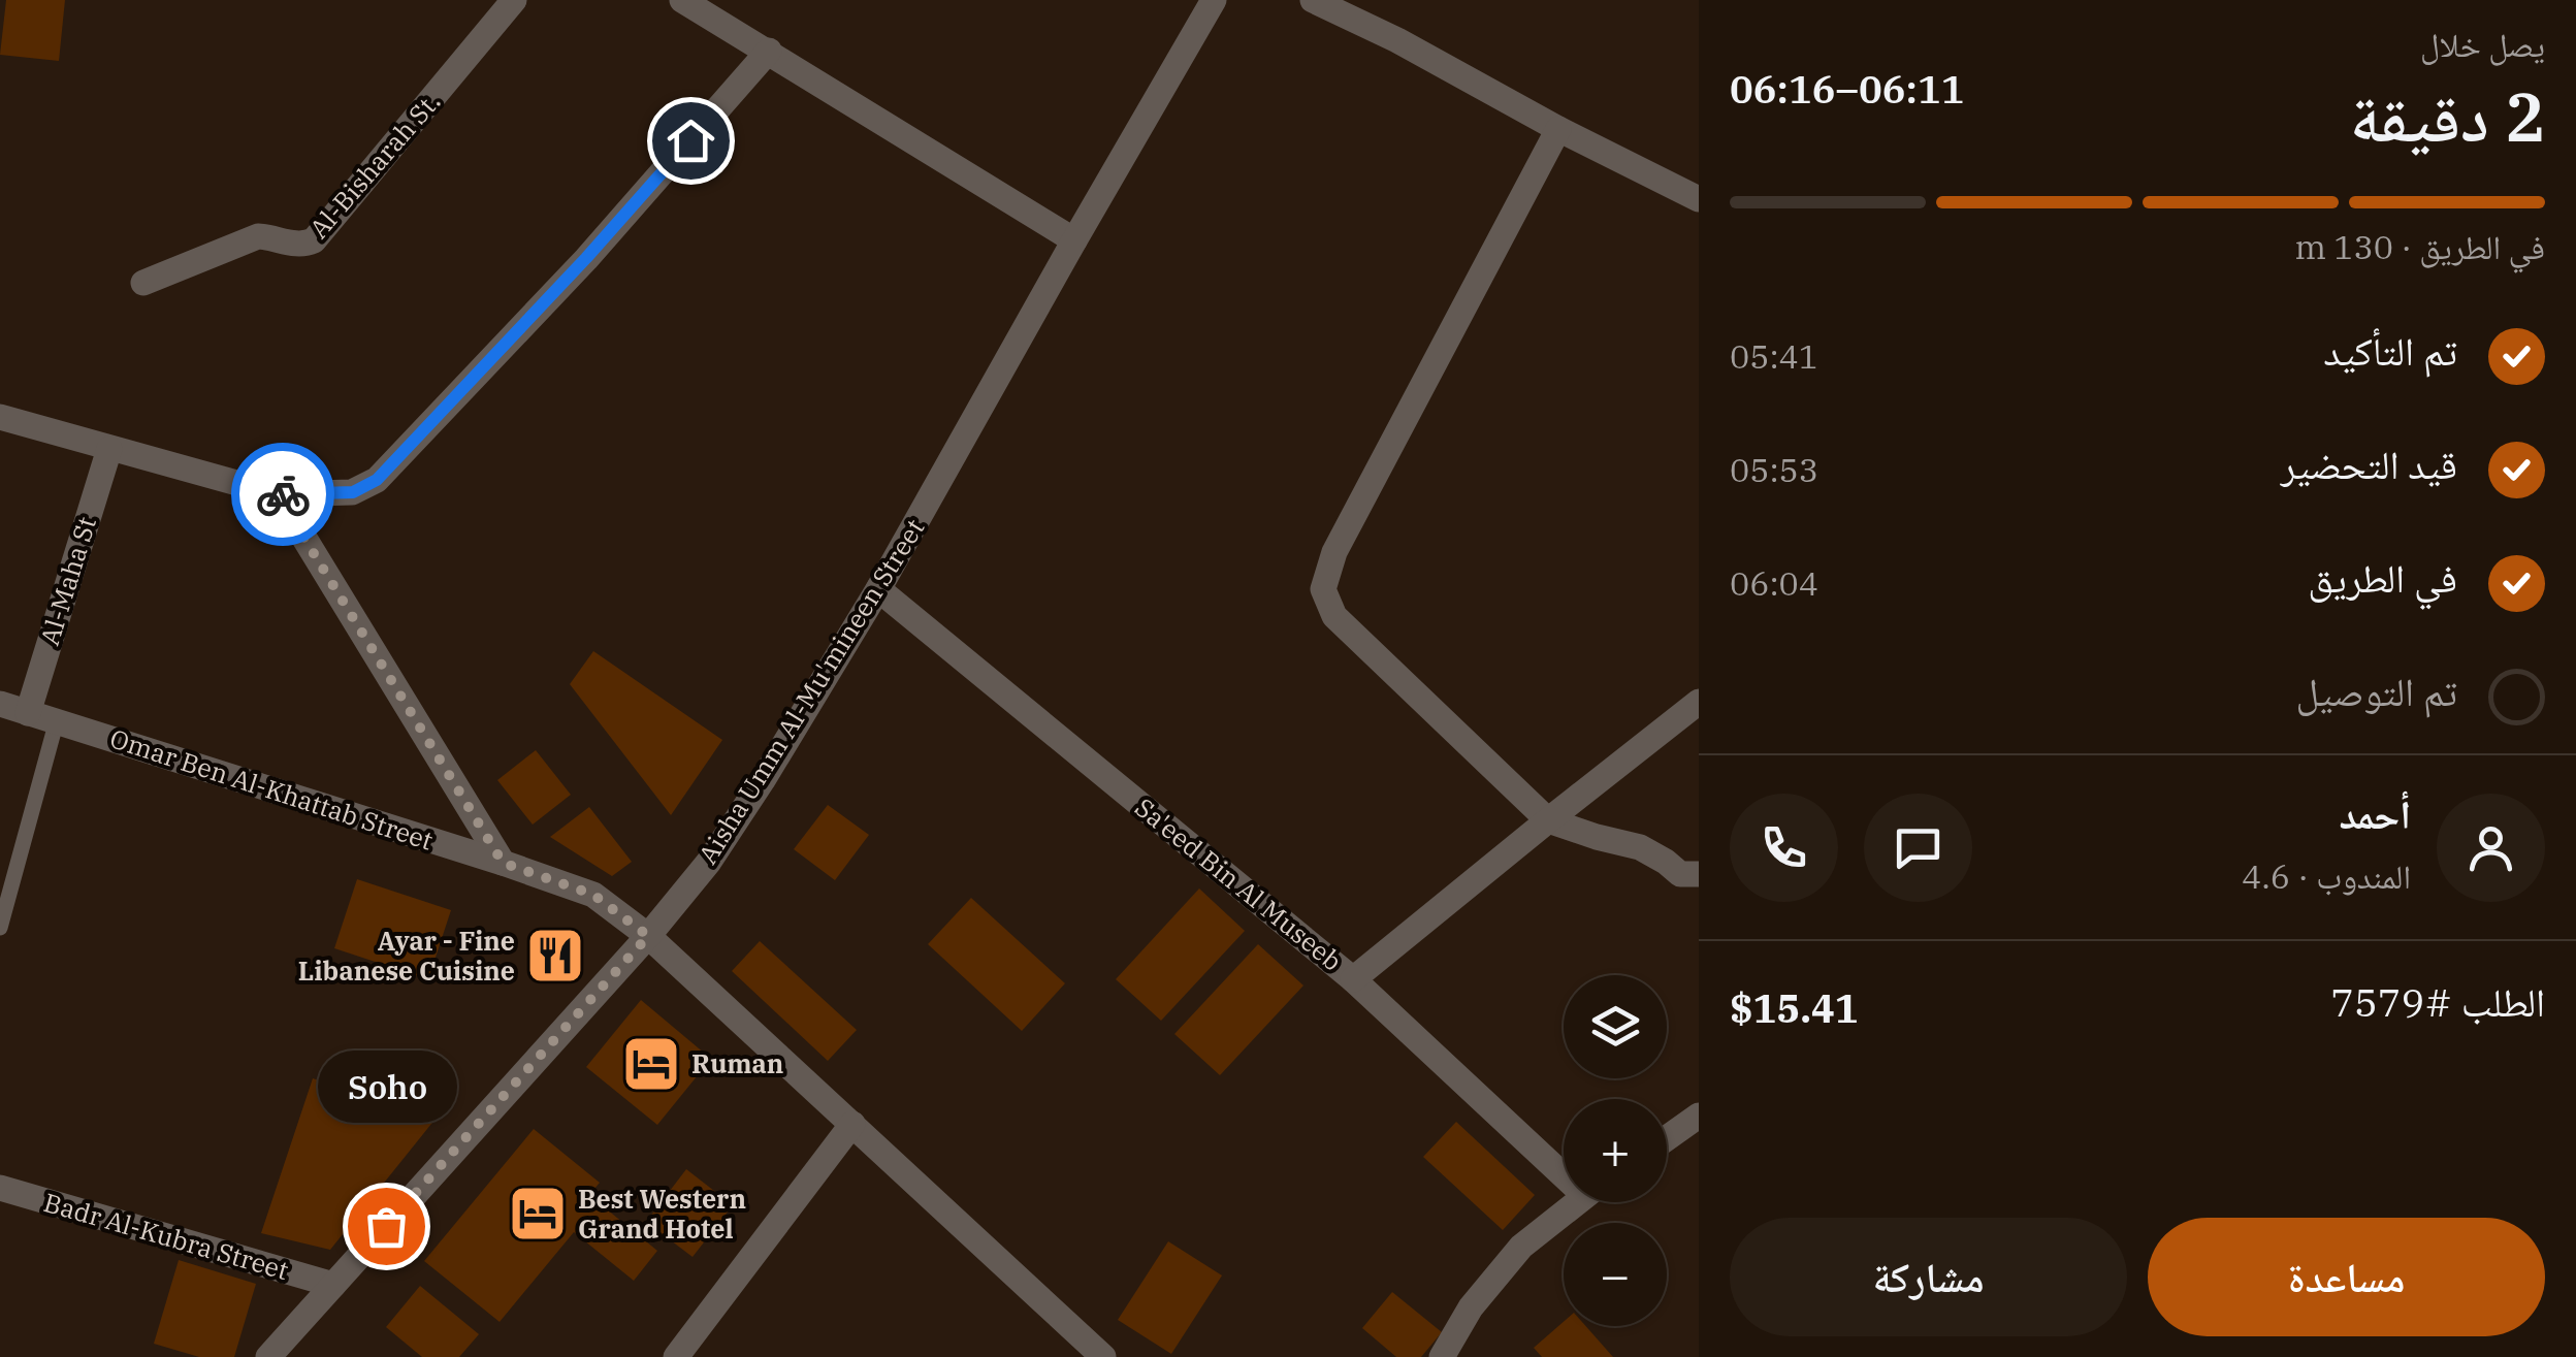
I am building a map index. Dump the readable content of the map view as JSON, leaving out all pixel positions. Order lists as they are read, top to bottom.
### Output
{
  "streets": {
    "street": [
      "Al-Bisharah St.",
      "Al-Maha St",
      "Aisha Umm Al-Mu'mineen Street",
      "Omar Ben Al-Khattab Street",
      "Sa'eed Bin Al Museeb",
      "Badr Al-Kubra Street"
    ]
  },
  "crossings": [
    ["Al-Maha St", "Omar Ben Al-Khattab Street"],
    ["Aisha Umm Al-Mu'mineen Street", "Omar Ben Al-Khattab Street"],
    ["Aisha Umm Al-Mu'mineen Street", "Sa'eed Bin Al Museeb"],
    ["Aisha Umm Al-Mu'mineen Street", "Badr Al-Kubra Street"]
  ],
  "places": {
    "restaurant": ["Ayar - Fine Libanese Cuisine"],
    "hotel": ["Ruman", "Best Western Grand Hotel"],
    "other": ["Soho"]
  },
  "page": {
    "heading": ["2 دقيقة", "يصل خلال", "06:11–06:16"],
    "panel": [
      "أحمد",
      "المندوب · 4.6",
      "الطلب #7579",
      "$15.41"
    ],
    "bar": "في الطريق · 130 m",
    "list": [
      ["تم التأكيد", "05:41"],
      ["قيد التحضير", "05:53"],
      ["في الطريق", "06:04"],
      "تم التوصيل"
    ],
    "map_buttons": ["+", "−"],
    "bubble": "Soho",
    "buttons": ["مساعدة", "مشاركة"]
  }
}
